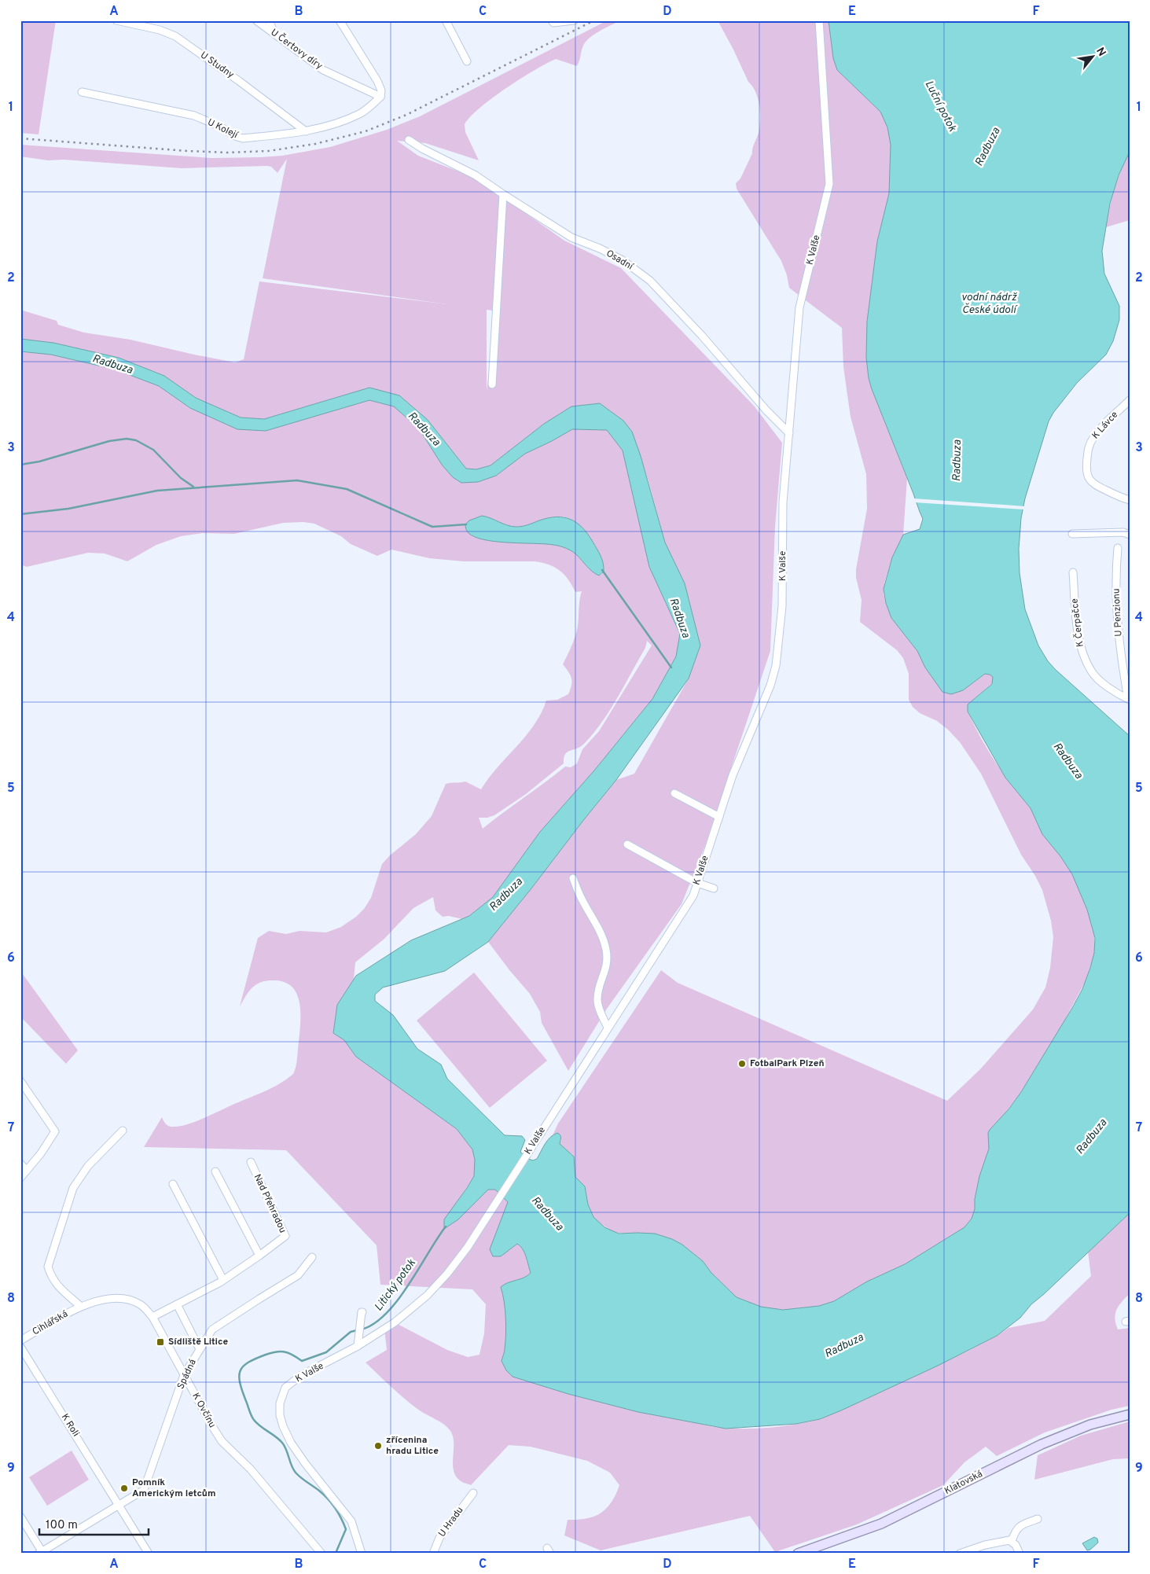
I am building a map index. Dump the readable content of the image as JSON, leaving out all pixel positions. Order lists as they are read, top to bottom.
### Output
{
  "streets": {
    "main road": ["Klatovská"],
    "street": [
      "U Čertovy díry",
      "U Studny",
      "U Kolejí",
      "K Valše",
      "Osadní",
      "K Lávce",
      "U Penzionu",
      "K Čerpačce",
      "Nad Přehradou",
      "Cihlářská",
      "Spádná",
      "K Ovčínu",
      "K Roli",
      "U Hradu"
    ]
  },
  "crossings": [
    ["U Čertovy díry", "U Kolejí"],
    ["U Studny", "U Kolejí"],
    ["K Valše", "Osadní"],
    ["U Penzionu", "K Čerpačce"],
    ["Nad Přehradou", "K Ovčínu"],
    ["Cihlářská", "K Ovčínu"],
    ["Spádná", "K Ovčínu"],
    ["Spádná", "K Roli"]
  ],
  "water": [
    "Luční potok",
    "Radbuza",
    "vodní nádrž České údolí",
    "Litický potok"
  ],
  "places": {
    "other": ["FotbalPark Plzeň", "zřícenina hradu Litice", "Pomník Americkým letcům"],
    "transit": ["Sídliště Litice"]
  },
  "scale_bar": "100 m",
  "north": "top right",
  "grid": {
    "columns": [
      "A",
      "B",
      "C",
      "D",
      "E",
      "F"
    ],
    "rows": [
      "1",
      "2",
      "3",
      "4",
      "5",
      "6",
      "7",
      "8",
      "9"
    ]
  }
}
